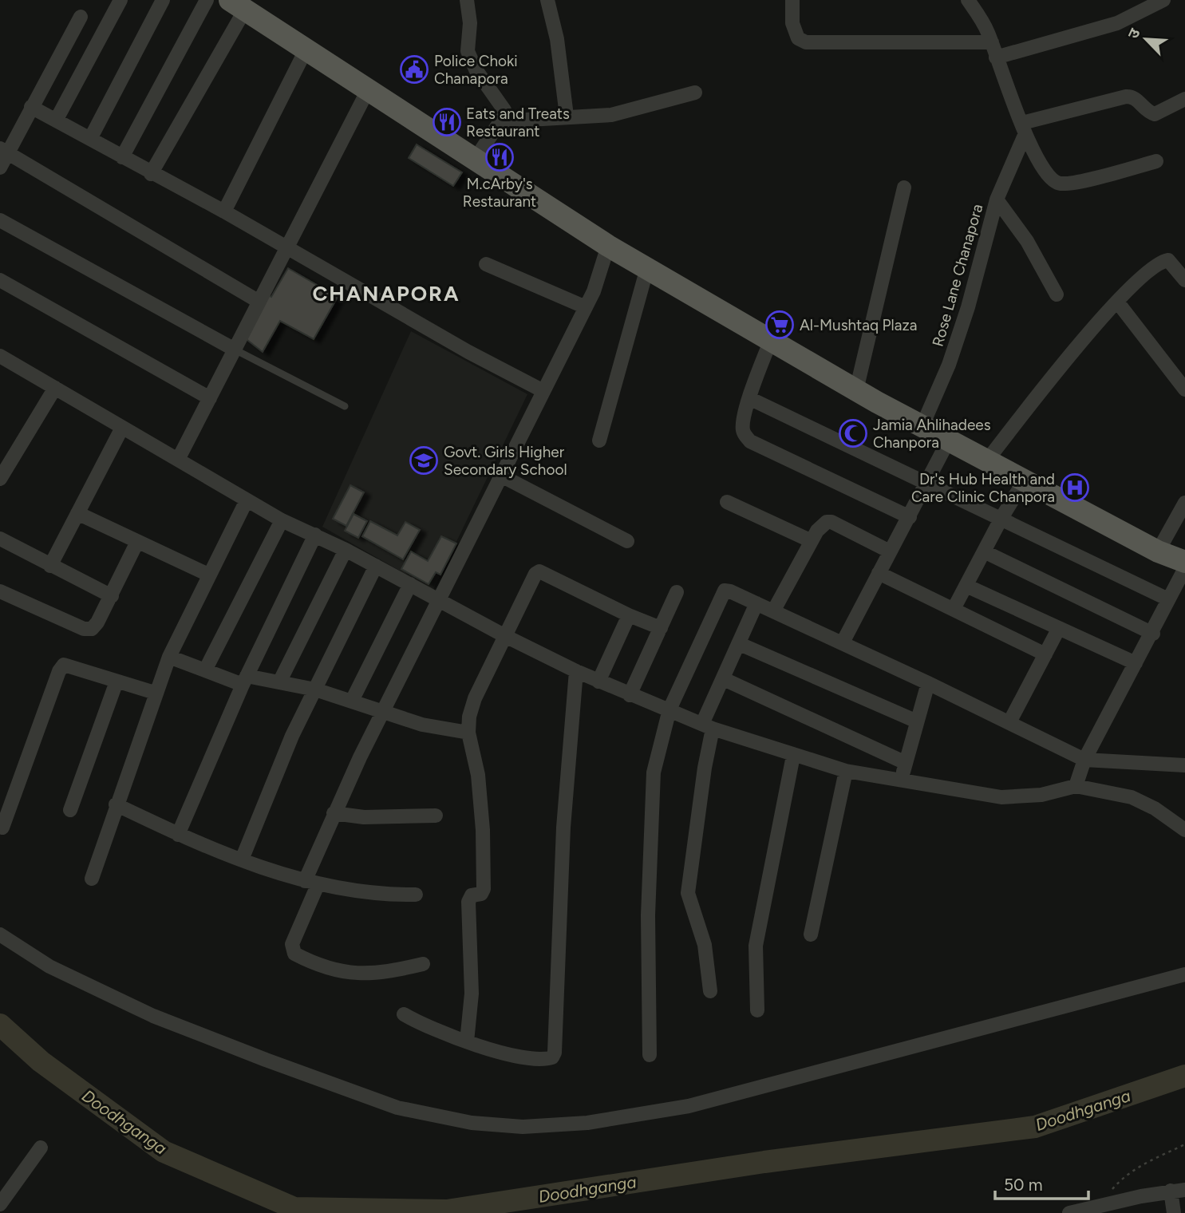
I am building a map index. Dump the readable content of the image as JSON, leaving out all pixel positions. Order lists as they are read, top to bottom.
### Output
{
  "streets": {
    "street": ["Rose Lane Chanapora"]
  },
  "districts": ["CHANAPORA"],
  "water": ["Doodhganga"],
  "places": {
    "public building": ["Police Choki Chanapora"],
    "restaurant": ["Eats and Treats Restaurant", "M.cArby's Restaurant"],
    "supermarket": ["Al-Mushtaq Plaza"],
    "mosque": ["Jamia Ahlihadees Chanpora"],
    "school or university": ["Govt. Girls Higher Secondary School"],
    "hospital": ["Dr's Hub Health and Care Clinic Chanpora"]
  },
  "scale_bar": "50 m",
  "north": "top left"
}
